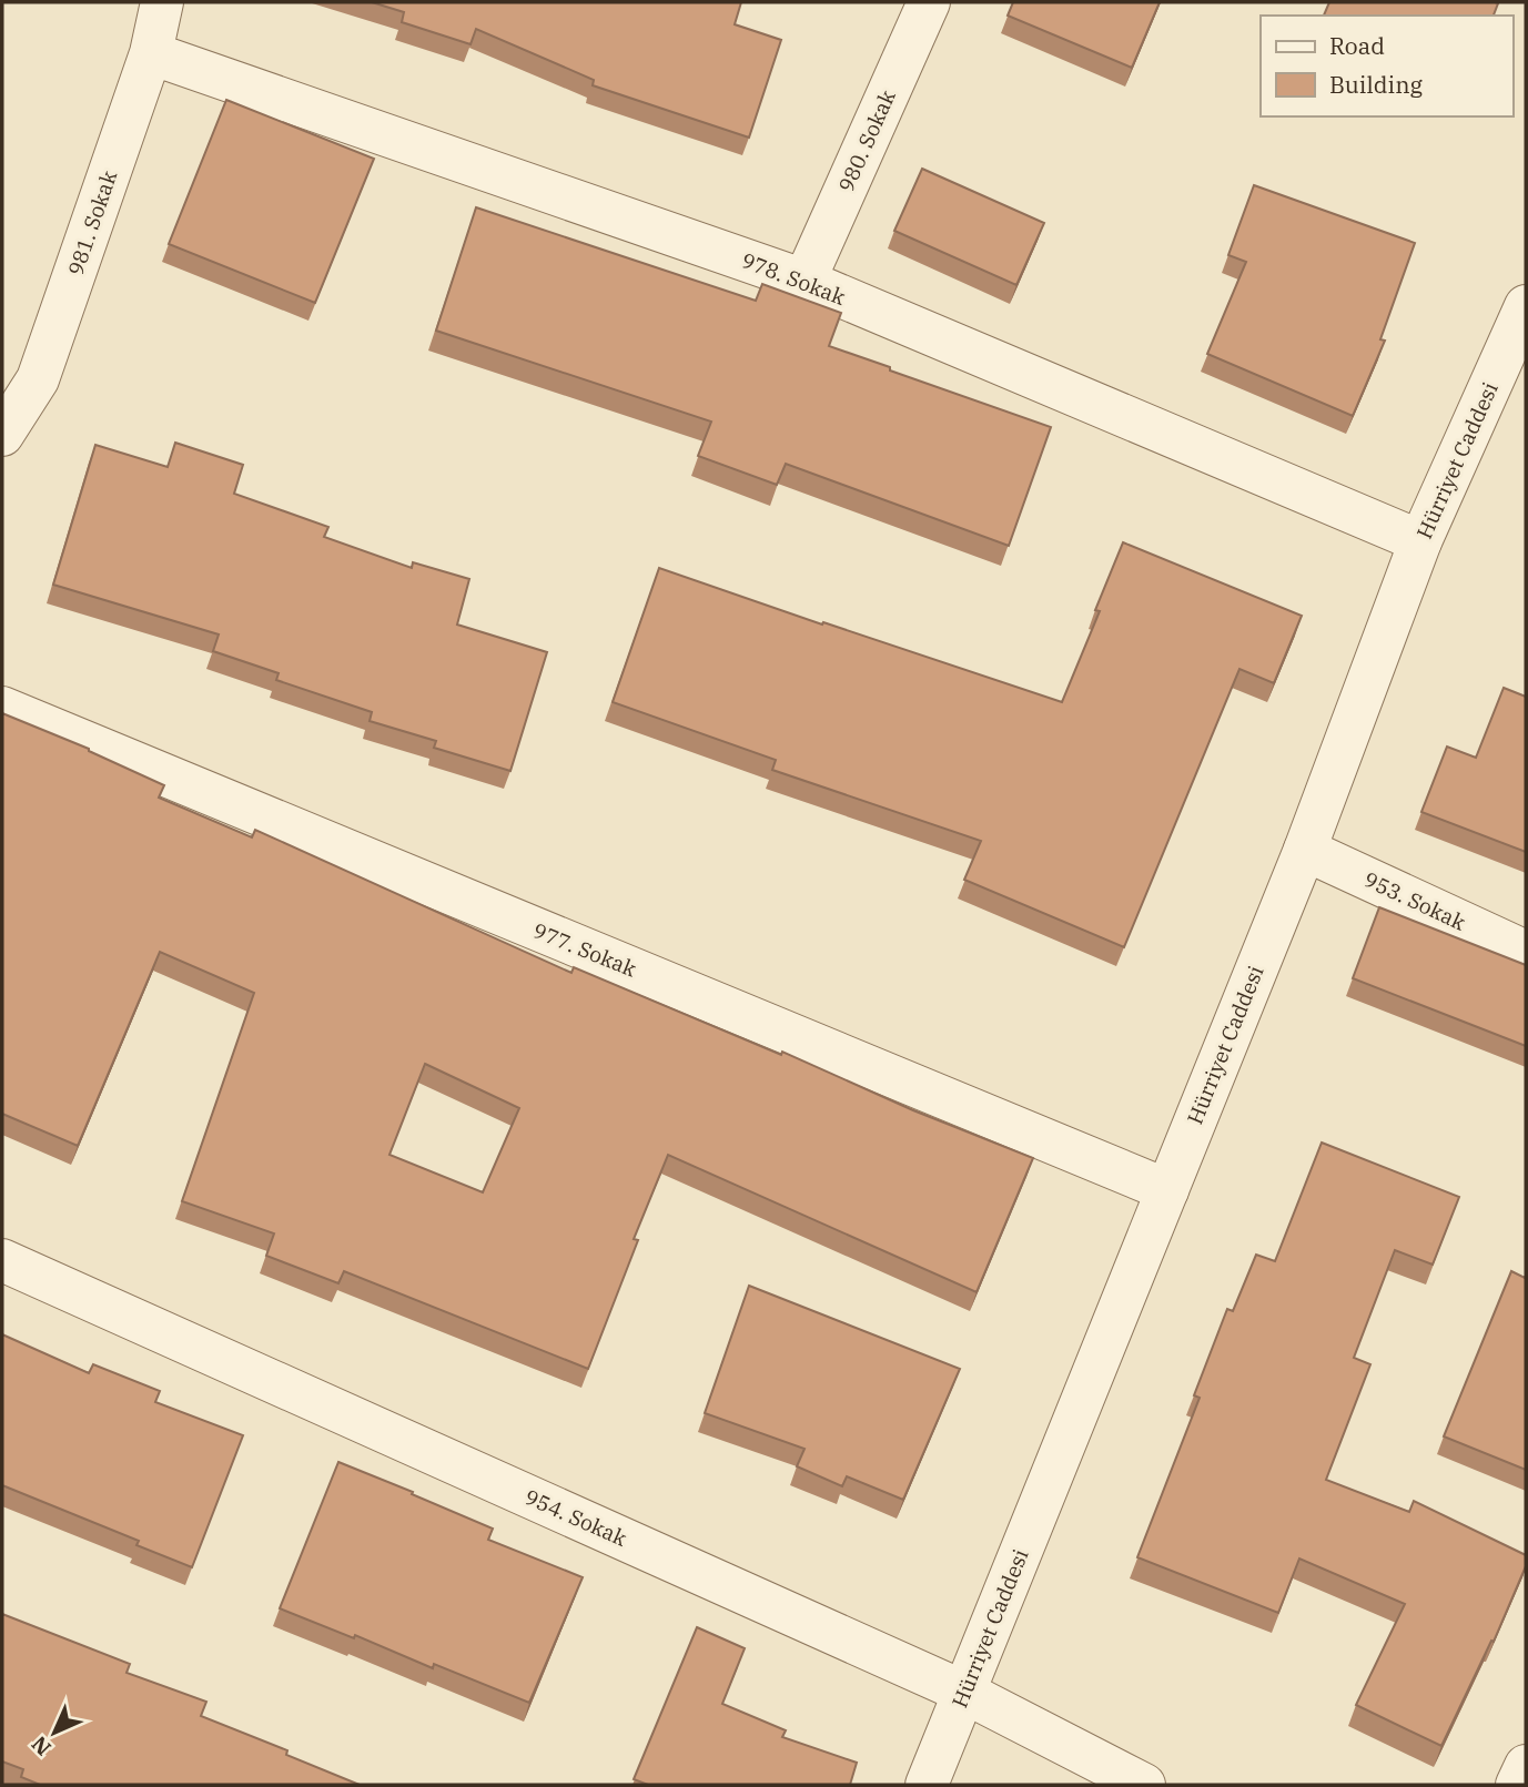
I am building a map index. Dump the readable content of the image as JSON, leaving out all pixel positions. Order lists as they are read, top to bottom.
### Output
{
  "streets": {
    "street": [
      "980. Sokak",
      "981. Sokak",
      "978. Sokak",
      "Hürriyet Caddesi",
      "953. Sokak",
      "977. Sokak",
      "954. Sokak"
    ]
  },
  "crossings": [
    ["980. Sokak", "978. Sokak"],
    ["981. Sokak", "978. Sokak"],
    ["978. Sokak", "Hürriyet Caddesi"],
    ["Hürriyet Caddesi", "953. Sokak"],
    ["Hürriyet Caddesi", "977. Sokak"],
    ["Hürriyet Caddesi", "954. Sokak"]
  ],
  "legend": ["Road", "Building"],
  "north": "bottom left"
}
